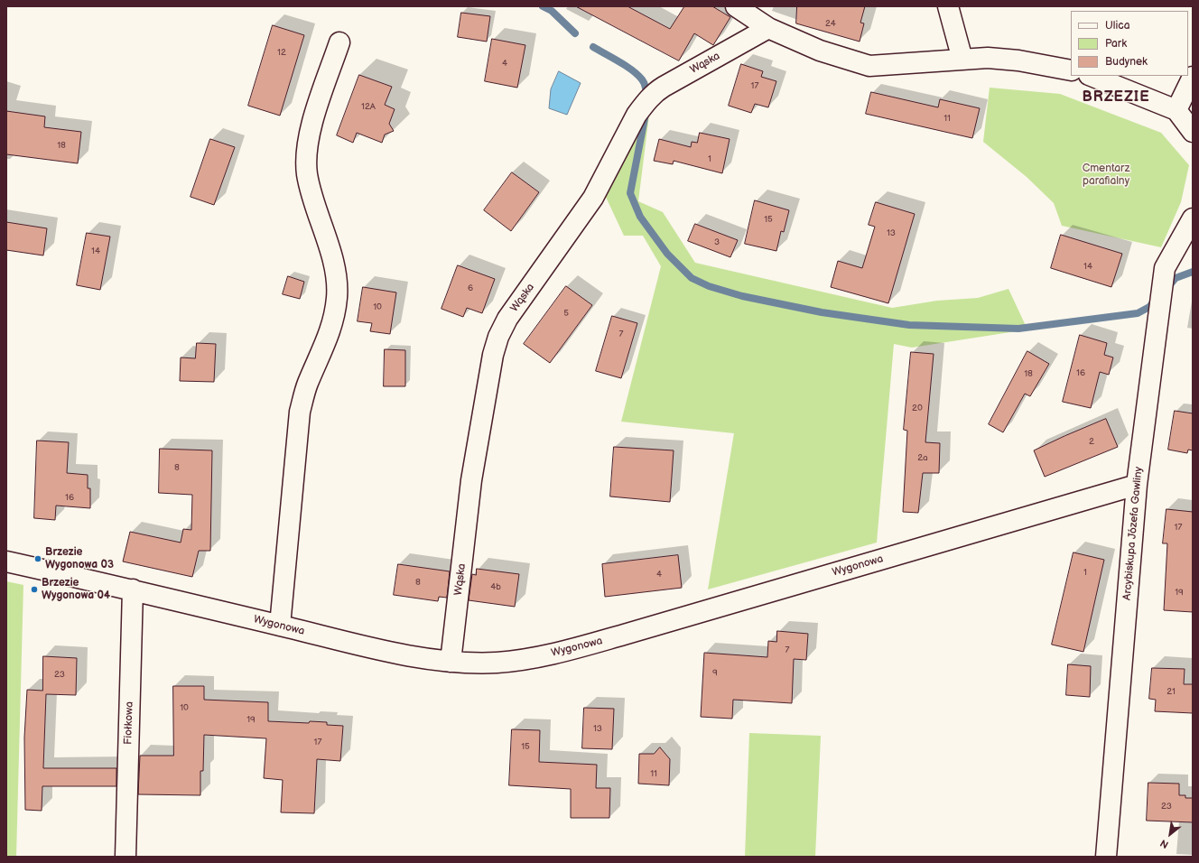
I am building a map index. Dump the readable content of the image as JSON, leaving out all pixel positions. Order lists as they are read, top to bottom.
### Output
{
  "streets": {
    "street": [
      "Wąska",
      "Arcybiskupa Józefa Gawliny",
      "Wygonowa",
      "Fiołkowa"
    ]
  },
  "crossings": [
    ["Wąska", "Wygonowa"],
    ["Arcybiskupa Józefa Gawliny", "Wygonowa"],
    ["Wygonowa", "Fiołkowa"]
  ],
  "districts": ["BRZEZIE"],
  "parks": ["Cmentarz parafialny"],
  "places": ["Brzezie Wygonowa 03", "Brzezie Wygonowa 04"],
  "house_numbers": [
    "24",
    "12",
    "4",
    "17",
    "12A",
    "11",
    "18",
    "1",
    "15",
    "13",
    "3",
    "14",
    "14",
    "6",
    "10",
    "5",
    "7",
    "16",
    "18",
    "20",
    "2",
    "2a",
    "8",
    "16",
    "17",
    "1",
    "4",
    "8",
    "4b",
    "19",
    "7",
    "9",
    "23",
    "21",
    "10",
    "19",
    "13",
    "17",
    "15",
    "11",
    "23"
  ],
  "legend": ["Ulica", "Park", "Budynek"],
  "north": "bottom left"
}
